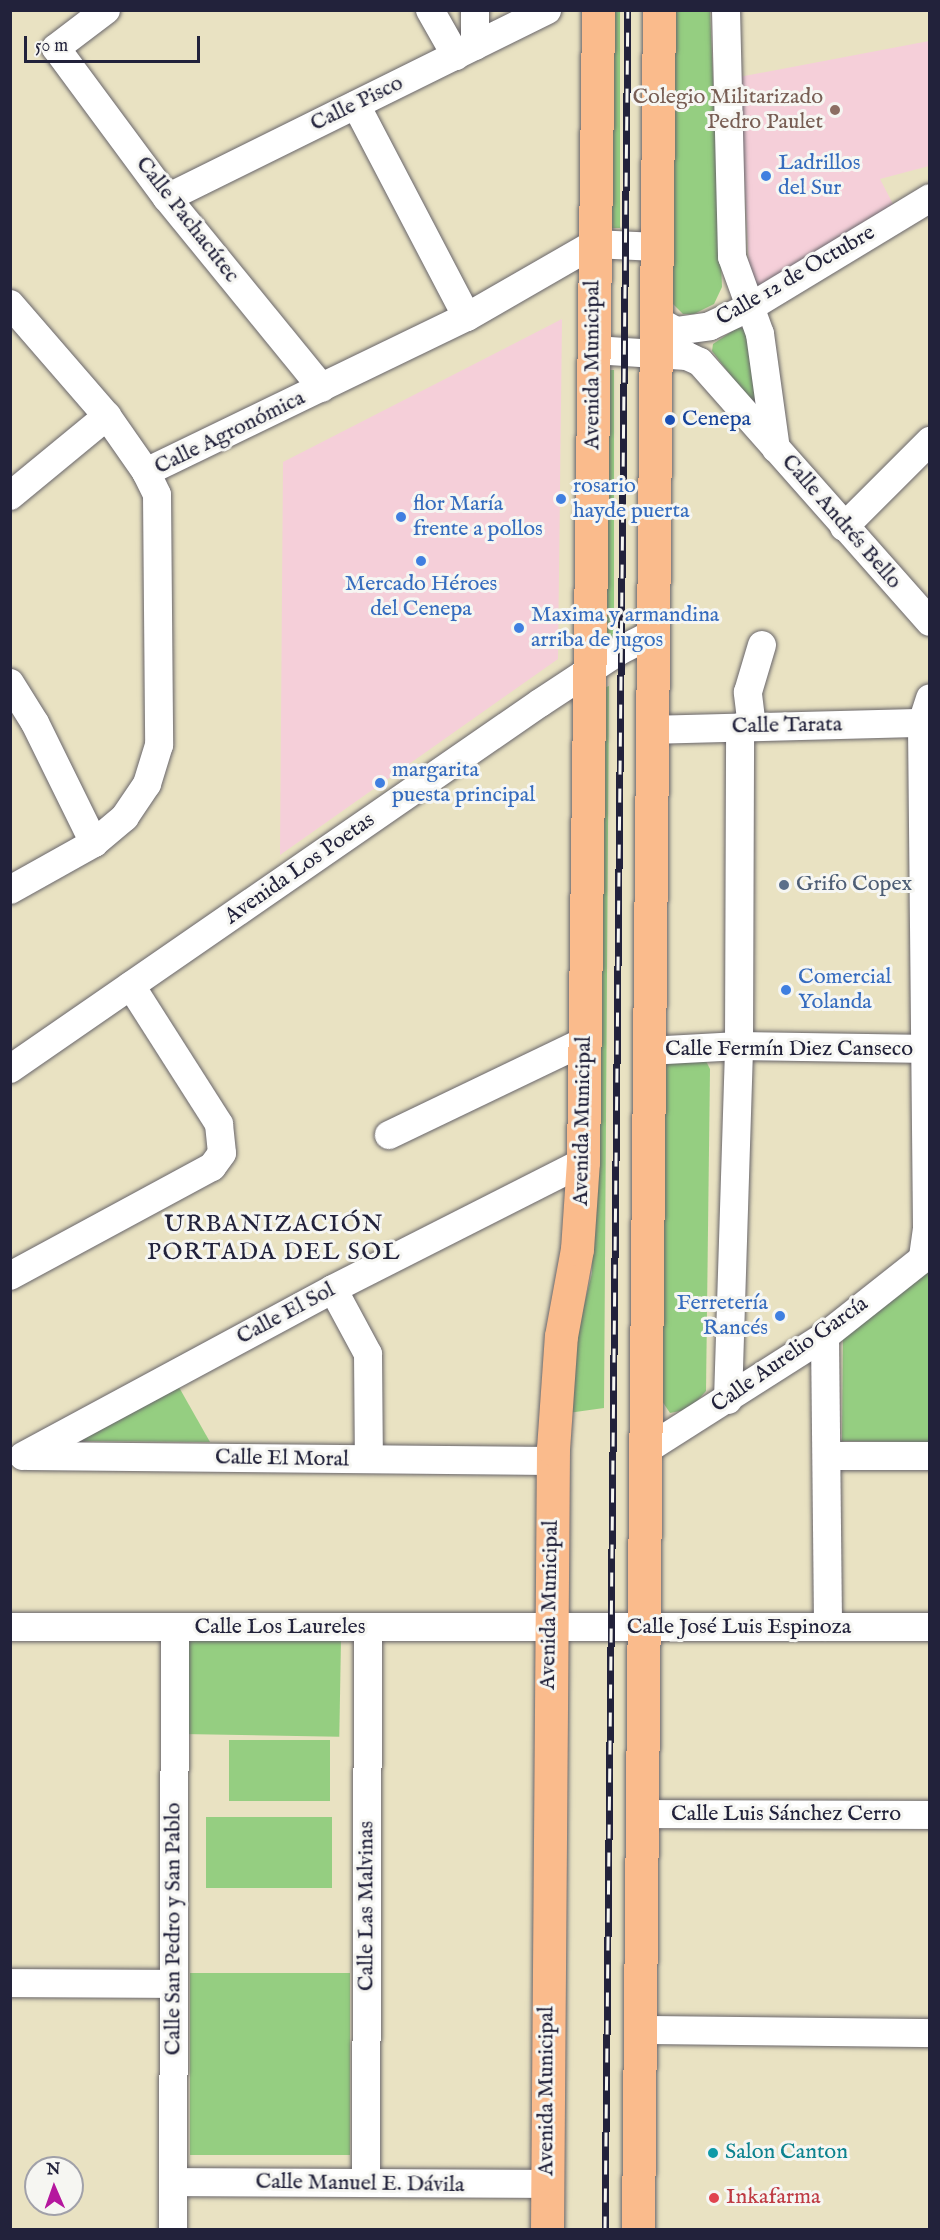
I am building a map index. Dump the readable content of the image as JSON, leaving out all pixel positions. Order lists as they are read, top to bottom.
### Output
{
  "streets": {
    "main road": ["Avenida Municipal"],
    "street": [
      "Calle Pisco",
      "Calle Pachacútec",
      "Calle 12 de Octubre",
      "Calle Agronómica",
      "Calle Andrés Bello",
      "Calle Tarata",
      "Avenida Los Poetas",
      "Calle Fermín Diez Canseco",
      "Calle El Sol",
      "Calle Aurelio García",
      "Calle El Moral",
      "Calle Los Laureles",
      "Calle José Luis Espinoza",
      "Calle Luis Sánchez Cerro",
      "Calle Las Malvinas",
      "Calle San Pedro y San Pablo",
      "Calle Manuel E. Dávila"
    ]
  },
  "crossings": [
    ["Calle Pisco", "Calle Pachacútec"],
    ["Calle Pachacútec", "Calle Agronómica"],
    ["Calle 12 de Octubre", "Calle Andrés Bello"],
    ["Avenida Municipal", "Calle Agronómica"],
    ["Avenida Municipal", "Calle Andrés Bello"],
    ["Avenida Municipal", "Avenida Los Poetas"],
    ["Avenida Municipal", "Calle El Sol"],
    ["Avenida Municipal", "Calle El Moral"],
    ["Avenida Municipal", "Calle Los Laureles"],
    ["Avenida Municipal", "Calle José Luis Espinoza"],
    ["Avenida Municipal", "Calle Manuel E. Dávila"],
    ["Calle El Sol", "Calle El Moral"],
    ["Calle Los Laureles", "Calle José Luis Espinoza"],
    ["Calle Los Laureles", "Calle Las Malvinas"],
    ["Calle Los Laureles", "Calle San Pedro y San Pablo"],
    ["Calle Las Malvinas", "Calle Manuel E. Dávila"],
    ["Calle San Pedro y San Pablo", "Calle Manuel E. Dávila"]
  ],
  "districts": ["URBANIZACIÓN PORTADA DEL SOL"],
  "places": [
    "Colegio Militarizado Pedro Paulet",
    "Ladrillos del Sur",
    "Cenepa",
    "rosario hayde puerta",
    "flor María frente a pollos",
    "Mercado Héroes del Cenepa",
    "Maxima y armandina arriba de jugos",
    "margarita puesta principal",
    "Grifo Copex",
    "Comercial Yolanda",
    "Ferretería Rancés",
    "Salon Canton",
    "Inkafarma"
  ],
  "scale_bar": "50 m",
  "north": "top"
}
